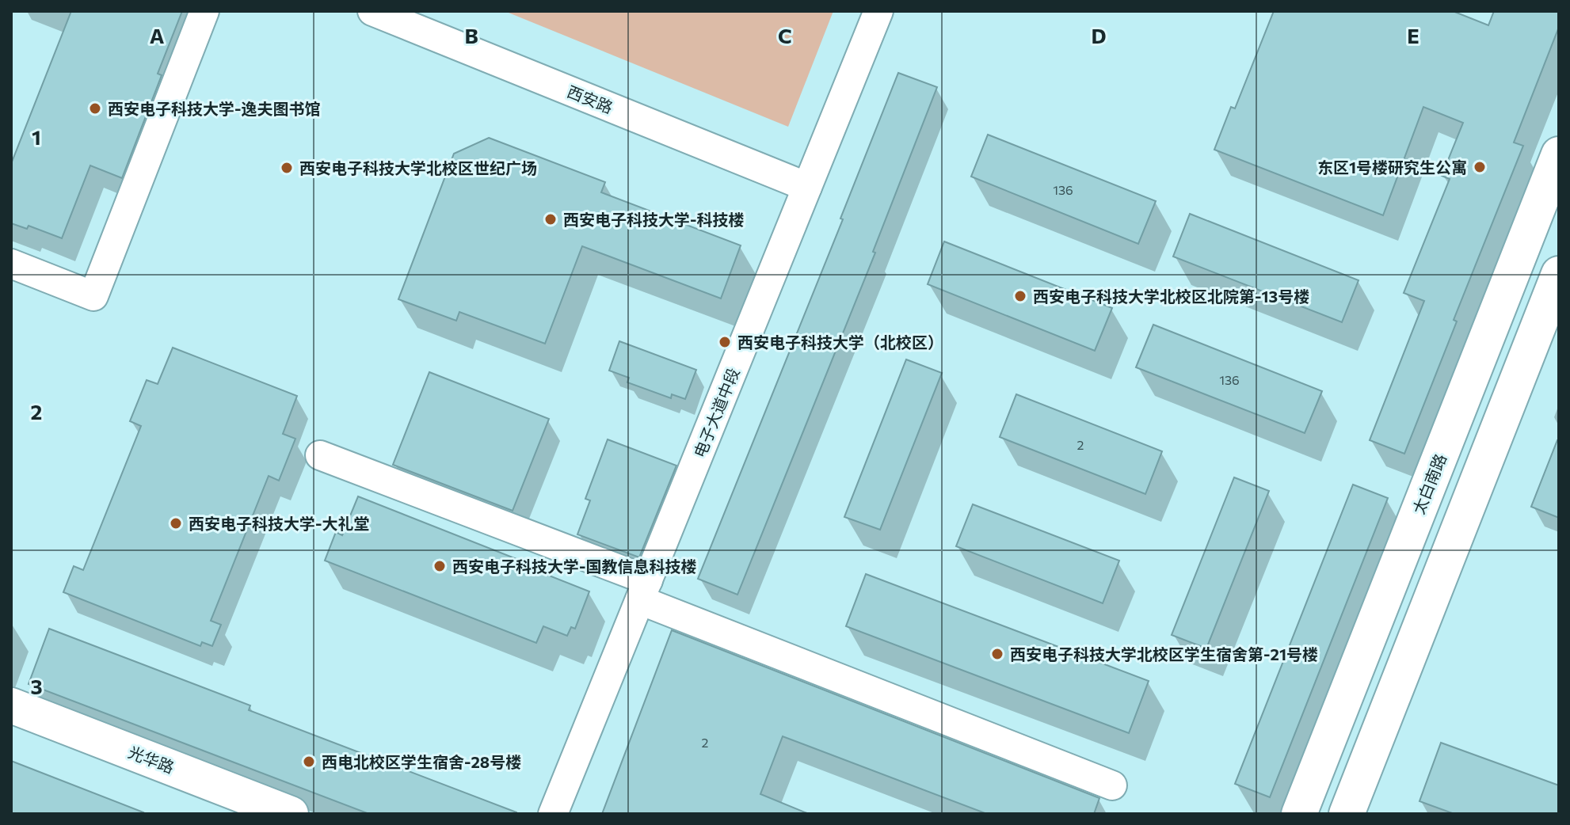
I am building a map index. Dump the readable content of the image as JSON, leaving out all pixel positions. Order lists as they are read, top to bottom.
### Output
{
  "streets": {
    "main road": ["太白南路", "光华路"],
    "street": ["西安路", "电子大道中段"]
  },
  "crossings": [
    ["西安路", "电子大道中段"]
  ],
  "places": [
    "西安电子科技大学-逸夫图书馆",
    "东区1号楼研究生公寓",
    "西安电子科技大学北校区世纪广场",
    "西安电子科技大学-科技楼",
    "西安电子科技大学北校区北院第-13号楼",
    "西安电子科技大学（北校区）",
    "西安电子科技大学-大礼堂",
    "西安电子科技大学-国教信息科技楼",
    "西安电子科技大学北校区学生宿舍第-21号楼",
    "西电北校区学生宿舍-28号楼"
  ],
  "house_numbers": [
    "136",
    "136",
    "2",
    "2"
  ],
  "grid": {
    "columns": [
      "A",
      "B",
      "C",
      "D",
      "E"
    ],
    "rows": ["1", "2", "3"]
  }
}
